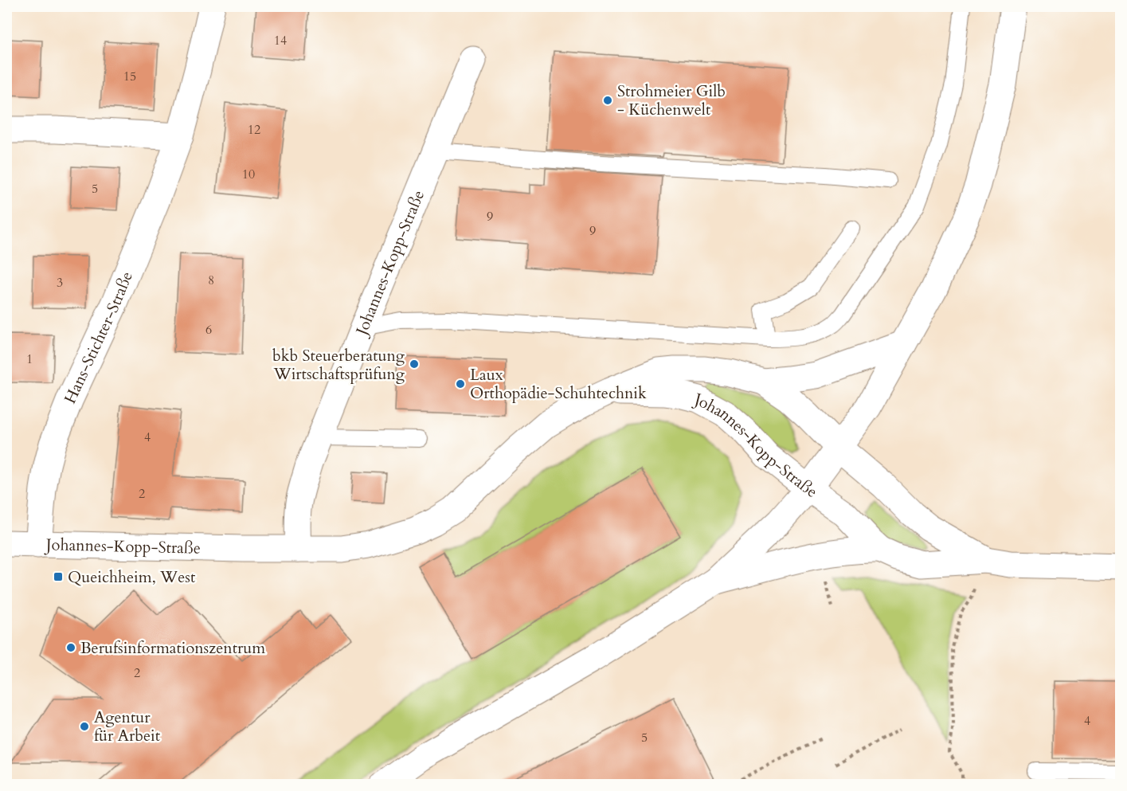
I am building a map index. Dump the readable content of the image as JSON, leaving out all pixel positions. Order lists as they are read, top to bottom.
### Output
{
  "streets": {
    "street": ["Johannes-Kopp-Straße", "Hans-Stichter-Straße"]
  },
  "crossings": [
    ["Johannes-Kopp-Straße", "Hans-Stichter-Straße"]
  ],
  "places": {
    "other": [
      "Strohmeier Gilb - Küchenwelt",
      "bkb Steuerberatung Wirtschaftsprüfung",
      "Laux Orthopädie-Schuhtechnik",
      "Berufsinformationszentrum",
      "Agentur für Arbeit"
    ],
    "transit": ["Queichheim, West"]
  },
  "house_numbers": [
    "14",
    "15",
    "12",
    "10",
    "5",
    "9",
    "9",
    "8",
    "3",
    "6",
    "1",
    "4",
    "2",
    "2",
    "4",
    "5"
  ]
}
